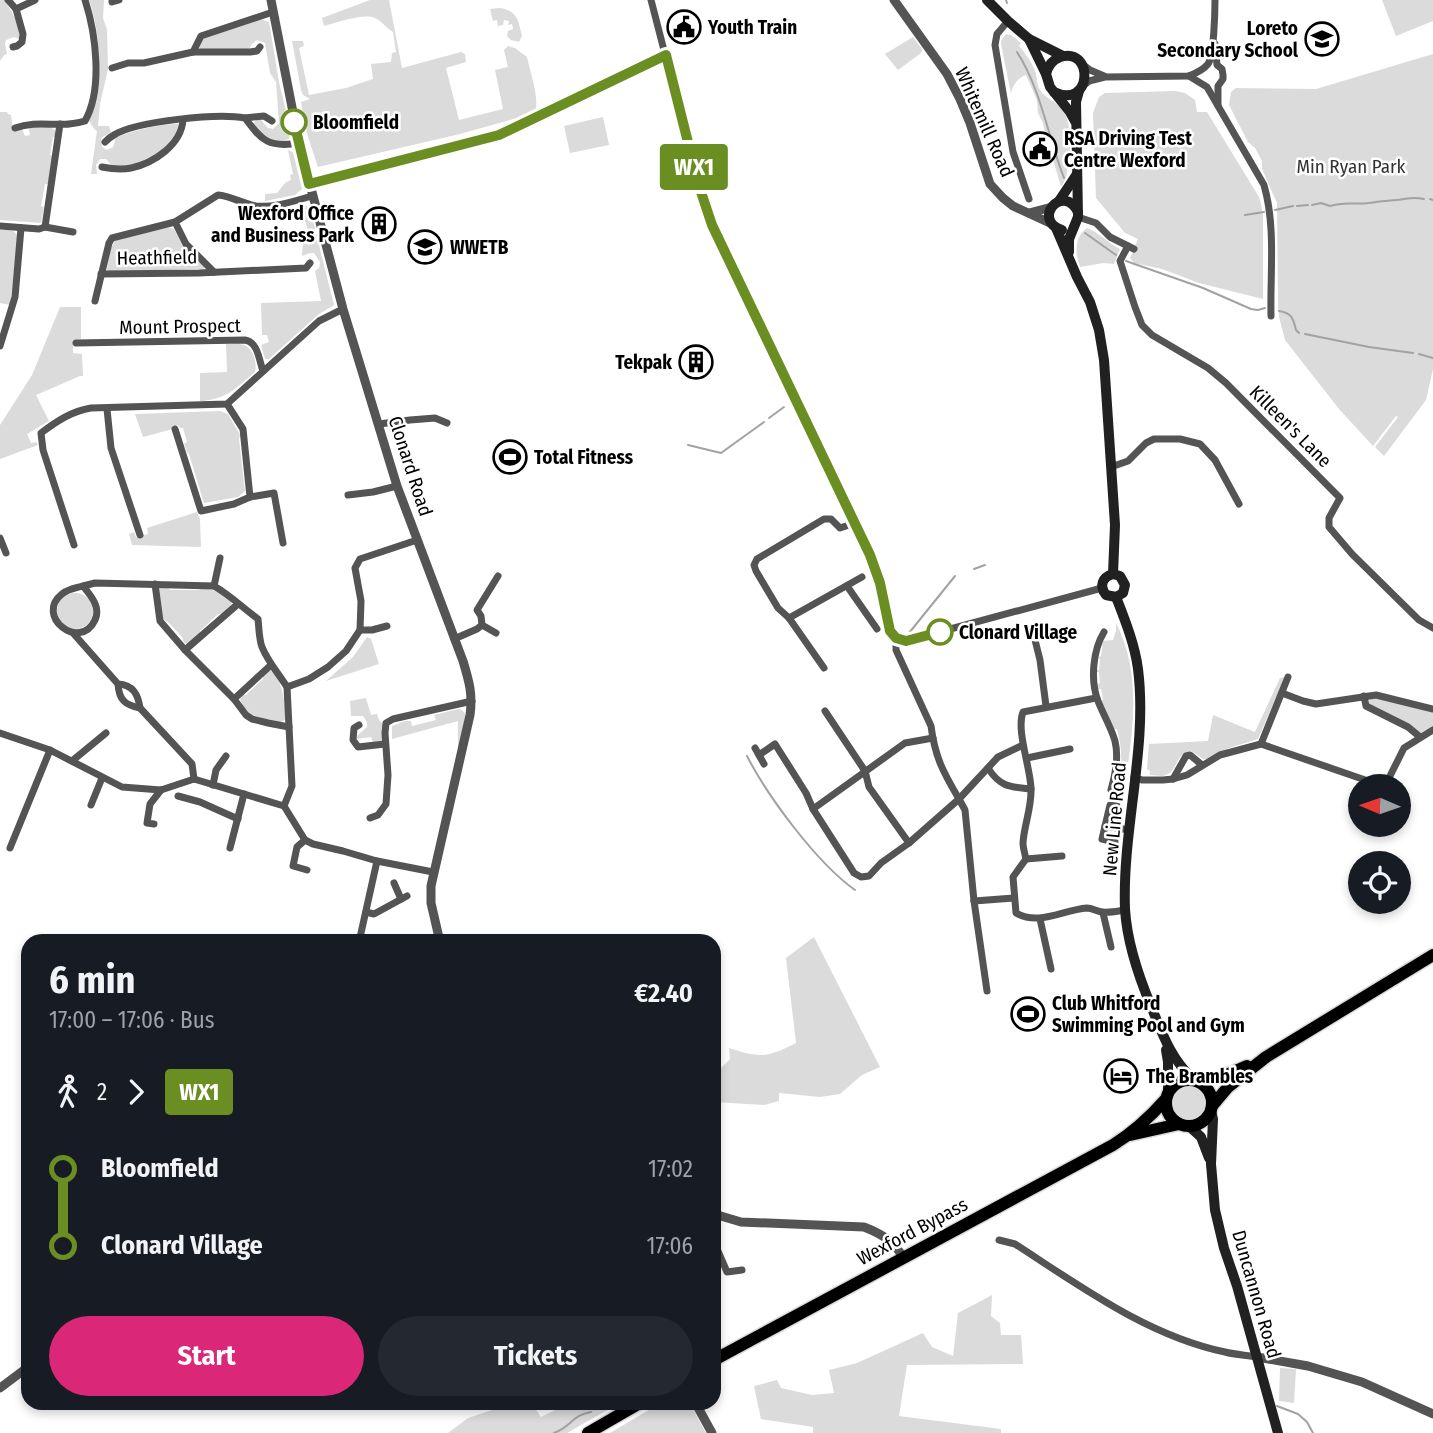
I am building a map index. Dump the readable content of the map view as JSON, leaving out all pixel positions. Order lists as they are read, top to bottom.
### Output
{
  "streets": {
    "highway": ["Wexford Bypass"],
    "main road": ["New Line Road", "Duncannon Road"],
    "street": [
      "Whitemill Road",
      "Heathfield",
      "Mount Prospect",
      "Killeen's Lane",
      "Clonard Road"
    ]
  },
  "crossings": [
    ["Whitemill Road", "Killeen's Lane"],
    ["Heathfield", "Clonard Road"],
    ["New Line Road", "Wexford Bypass"],
    ["New Line Road", "Duncannon Road"],
    ["Wexford Bypass", "Duncannon Road"]
  ],
  "parks": ["Min Ryan Park"],
  "places": {
    "public building": ["Youth Train", "RSA Driving Test Centre Wexford"],
    "school or university": ["Loreto Secondary School", "WWETB"],
    "other": ["Bloomfield", "Clonard Village"],
    "building": ["Wexford Office and Business Park", "Tekpak"],
    "sports": ["Total Fitness", "Club Whitford Swimming Pool and Gym"],
    "hotel": ["The Brambles"]
  },
  "lines": ["bus line WX1"],
  "north": "left",
  "page": {
    "on_map": "WX1",
    "heading": ["6 min", "17:00 – 17:06 · Bus", "€2.40"],
    "legs": ["2", "WX1"],
    "list": [
      {
        "name": "Bloomfield",
        "value": "17:02"
      },
      {
        "name": "Clonard Village",
        "value": "17:06"
      }
    ],
    "buttons": ["Start", "Tickets"]
  }
}
